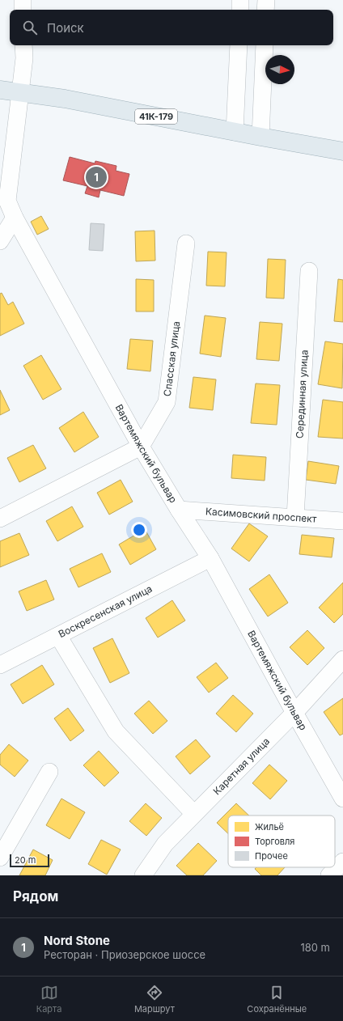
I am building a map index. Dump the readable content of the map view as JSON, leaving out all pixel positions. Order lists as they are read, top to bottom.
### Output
{
  "streets": {
    "main road": ["41К-179"],
    "street": [
      "Спасская улица",
      "Серединная улица",
      "Вартемяжский бульвар",
      "Касимовский проспект",
      "Воскресенская улица",
      "Каретная улица"
    ]
  },
  "crossings": [
    ["41К-179", "Вартемяжский бульвар"],
    ["Спасская улица", "Вартемяжский бульвар"],
    ["Серединная улица", "Касимовский проспект"],
    ["Вартемяжский бульвар", "Касимовский проспект"],
    ["Вартемяжский бульвар", "Воскресенская улица"],
    ["Вартемяжский бульвар", "Каретная улица"]
  ],
  "legend": ["Жильё", "Торговля", "Прочее"],
  "scale_bar": "20 m",
  "north": "right",
  "page": {
    "search": "Поиск",
    "pins": "1",
    "scale": "20 m",
    "heading": "Рядом",
    "list": [
      {
        "mark": "1",
        "name": "Nord Stone",
        "note": "Ресторан · Приозерское шоссе",
        "value": "180 m"
      }
    ],
    "nav": ["Карта", "Маршрут", "Сохранённые"]
  }
}
